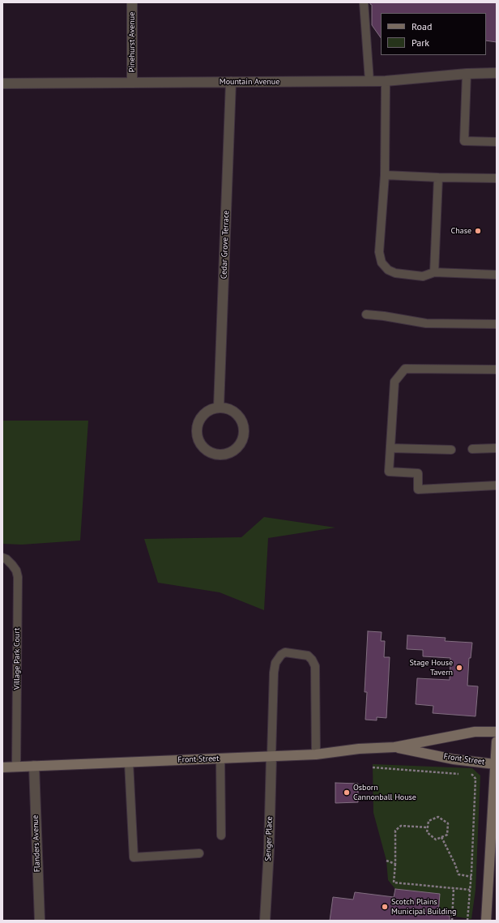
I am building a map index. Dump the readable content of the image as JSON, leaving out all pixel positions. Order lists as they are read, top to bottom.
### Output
{
  "streets": {
    "street": [
      "Pinehurst Avenue",
      "Mountain Avenue",
      "Cedar Grove Terrace",
      "Front Street",
      "Senger Place",
      "Flanders Avenue"
    ],
    "lane": ["Village Park Court"]
  },
  "crossings": [
    ["Pinehurst Avenue", "Mountain Avenue"],
    ["Mountain Avenue", "Cedar Grove Terrace"],
    ["Village Park Court", "Front Street"],
    ["Front Street", "Senger Place"],
    ["Front Street", "Flanders Avenue"]
  ],
  "places": [
    "Chase",
    "Stage House Tavern",
    "Osborn Cannonball House",
    "Scotch Plains Municipal Building"
  ],
  "legend": ["Road", "Park"]
}
